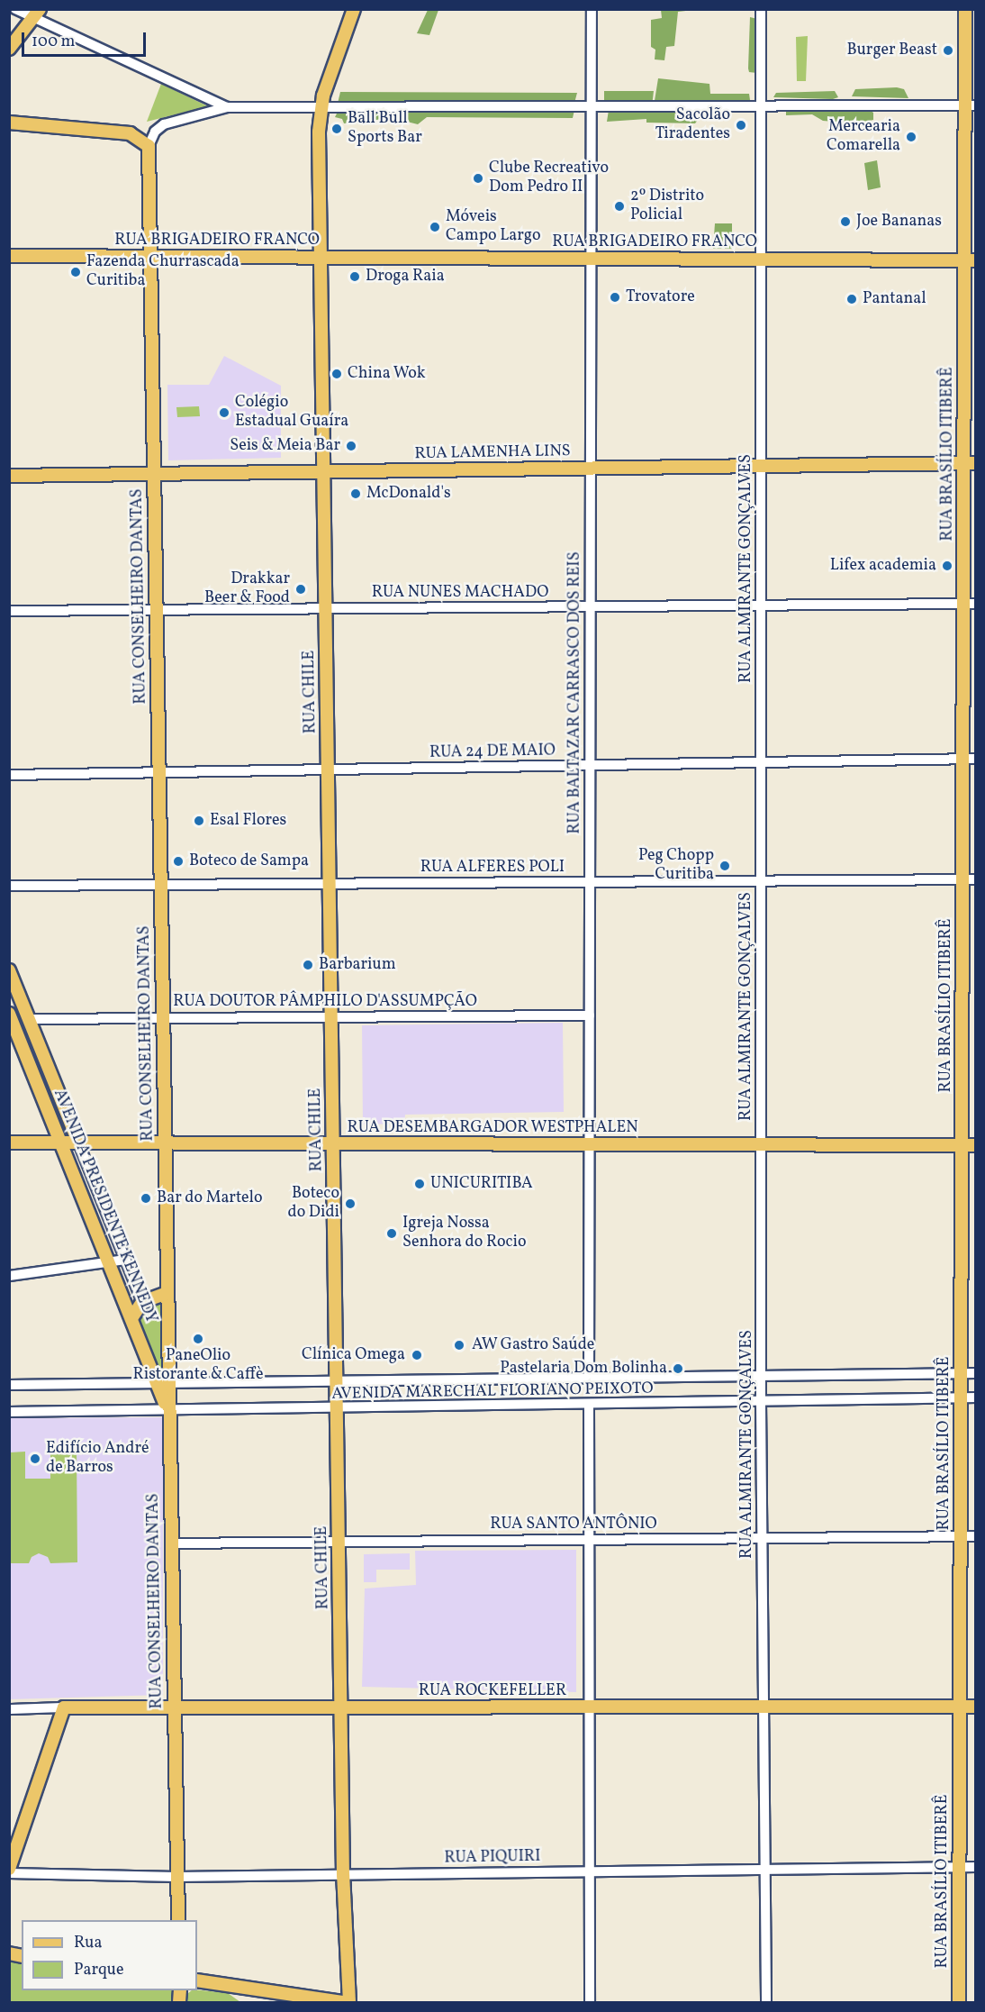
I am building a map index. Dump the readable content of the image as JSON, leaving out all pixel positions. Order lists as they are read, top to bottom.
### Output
{
  "streets": {
    "main road": [
      "RUA BRIGADEIRO FRANCO",
      "RUA LAMENHA LINS",
      "RUA BRASÍLIO ITIBERÊ",
      "RUA CONSELHEIRO DANTAS",
      "RUA CHILE",
      "RUA DESEMBARGADOR WESTPHALEN",
      "AVENIDA PRESIDENTE KENNEDY",
      "RUA ROCKEFELLER"
    ],
    "street": [
      "RUA ALMIRANTE GONÇALVES",
      "RUA NUNES MACHADO",
      "RUA BALTAZAR CARRASCO DOS REIS",
      "RUA 24 DE MAIO",
      "RUA ALFERES POLI",
      "RUA DOUTOR PÂMPHILO D'ASSUMPÇÃO",
      "AVENIDA MARECHAL FLORIANO PEIXOTO",
      "RUA SANTO ANTÔNIO",
      "RUA PIQUIRI"
    ]
  },
  "crossings": [
    ["RUA BRIGADEIRO FRANCO", "RUA BRASÍLIO ITIBERÊ"],
    ["RUA BRIGADEIRO FRANCO", "RUA ALMIRANTE GONÇALVES"],
    ["RUA BRIGADEIRO FRANCO", "RUA CONSELHEIRO DANTAS"],
    ["RUA BRIGADEIRO FRANCO", "RUA CHILE"],
    ["RUA BRIGADEIRO FRANCO", "RUA BALTAZAR CARRASCO DOS REIS"],
    ["RUA LAMENHA LINS", "RUA BRASÍLIO ITIBERÊ"],
    ["RUA LAMENHA LINS", "RUA ALMIRANTE GONÇALVES"],
    ["RUA LAMENHA LINS", "RUA CONSELHEIRO DANTAS"],
    ["RUA LAMENHA LINS", "RUA CHILE"],
    ["RUA LAMENHA LINS", "RUA BALTAZAR CARRASCO DOS REIS"],
    ["RUA BRASÍLIO ITIBERÊ", "RUA NUNES MACHADO"],
    ["RUA BRASÍLIO ITIBERÊ", "RUA 24 DE MAIO"],
    ["RUA BRASÍLIO ITIBERÊ", "RUA ALFERES POLI"],
    ["RUA BRASÍLIO ITIBERÊ", "RUA DESEMBARGADOR WESTPHALEN"],
    ["RUA BRASÍLIO ITIBERÊ", "AVENIDA MARECHAL FLORIANO PEIXOTO"],
    ["RUA BRASÍLIO ITIBERÊ", "RUA SANTO ANTÔNIO"],
    ["RUA BRASÍLIO ITIBERÊ", "RUA ROCKEFELLER"],
    ["RUA BRASÍLIO ITIBERÊ", "RUA PIQUIRI"],
    ["RUA ALMIRANTE GONÇALVES", "RUA NUNES MACHADO"],
    ["RUA ALMIRANTE GONÇALVES", "RUA 24 DE MAIO"],
    ["RUA ALMIRANTE GONÇALVES", "RUA ALFERES POLI"],
    ["RUA ALMIRANTE GONÇALVES", "RUA DESEMBARGADOR WESTPHALEN"],
    ["RUA ALMIRANTE GONÇALVES", "AVENIDA MARECHAL FLORIANO PEIXOTO"],
    ["RUA ALMIRANTE GONÇALVES", "RUA SANTO ANTÔNIO"],
    ["RUA ALMIRANTE GONÇALVES", "RUA ROCKEFELLER"],
    ["RUA ALMIRANTE GONÇALVES", "RUA PIQUIRI"],
    ["RUA NUNES MACHADO", "RUA CONSELHEIRO DANTAS"],
    ["RUA NUNES MACHADO", "RUA CHILE"],
    ["RUA NUNES MACHADO", "RUA BALTAZAR CARRASCO DOS REIS"],
    ["RUA CONSELHEIRO DANTAS", "RUA 24 DE MAIO"],
    ["RUA CONSELHEIRO DANTAS", "RUA ALFERES POLI"],
    ["RUA CONSELHEIRO DANTAS", "RUA DOUTOR PÂMPHILO D'ASSUMPÇÃO"],
    ["RUA CONSELHEIRO DANTAS", "RUA DESEMBARGADOR WESTPHALEN"],
    ["RUA CONSELHEIRO DANTAS", "AVENIDA PRESIDENTE KENNEDY"],
    ["RUA CONSELHEIRO DANTAS", "AVENIDA MARECHAL FLORIANO PEIXOTO"],
    ["RUA CONSELHEIRO DANTAS", "RUA SANTO ANTÔNIO"],
    ["RUA CONSELHEIRO DANTAS", "RUA ROCKEFELLER"],
    ["RUA CONSELHEIRO DANTAS", "RUA PIQUIRI"],
    ["RUA CHILE", "RUA 24 DE MAIO"],
    ["RUA CHILE", "RUA ALFERES POLI"],
    ["RUA CHILE", "RUA DOUTOR PÂMPHILO D'ASSUMPÇÃO"],
    ["RUA CHILE", "RUA DESEMBARGADOR WESTPHALEN"],
    ["RUA CHILE", "AVENIDA MARECHAL FLORIANO PEIXOTO"],
    ["RUA CHILE", "RUA SANTO ANTÔNIO"],
    ["RUA CHILE", "RUA ROCKEFELLER"],
    ["RUA CHILE", "RUA PIQUIRI"],
    ["RUA BALTAZAR CARRASCO DOS REIS", "RUA 24 DE MAIO"],
    ["RUA BALTAZAR CARRASCO DOS REIS", "RUA ALFERES POLI"],
    ["RUA BALTAZAR CARRASCO DOS REIS", "RUA DOUTOR PÂMPHILO D'ASSUMPÇÃO"],
    ["RUA BALTAZAR CARRASCO DOS REIS", "RUA DESEMBARGADOR WESTPHALEN"],
    ["RUA BALTAZAR CARRASCO DOS REIS", "AVENIDA MARECHAL FLORIANO PEIXOTO"],
    ["RUA DOUTOR PÂMPHILO D'ASSUMPÇÃO", "AVENIDA PRESIDENTE KENNEDY"],
    ["RUA DESEMBARGADOR WESTPHALEN", "AVENIDA PRESIDENTE KENNEDY"],
    ["AVENIDA PRESIDENTE KENNEDY", "AVENIDA MARECHAL FLORIANO PEIXOTO"]
  ],
  "places": [
    "Burger Beast",
    "Sacolão Tiradentes",
    "Ball Bull Sports Bar",
    "Mercearia Comarella",
    "Clube Recreativo Dom Pedro II",
    "2º Distrito Policial",
    "Joe Bananas",
    "Móveis Campo Largo",
    "Fazenda Churrascada Curitiba",
    "Droga Raia",
    "Trovatore",
    "Pantanal",
    "China Wok",
    "Colégio Estadual Guaíra",
    "Seis & Meia Bar",
    "McDonald's",
    "Lifex academia",
    "Drakkar Beer & Food",
    "Esal Flores",
    "Boteco de Sampa",
    "Peg Chopp Curitiba",
    "Barbarium",
    "UNICURITIBA",
    "Bar do Martelo",
    "Boteco do Didi",
    "Igreja Nossa Senhora do Rocio",
    "PaneOlio Ristorante & Caffè",
    "AW Gastro Saúde",
    "Clínica Omega",
    "Pastelaria Dom Bolinha",
    "Edifício André de Barros"
  ],
  "legend": ["Rua", "Parque"],
  "scale_bar": "100 m"
}
